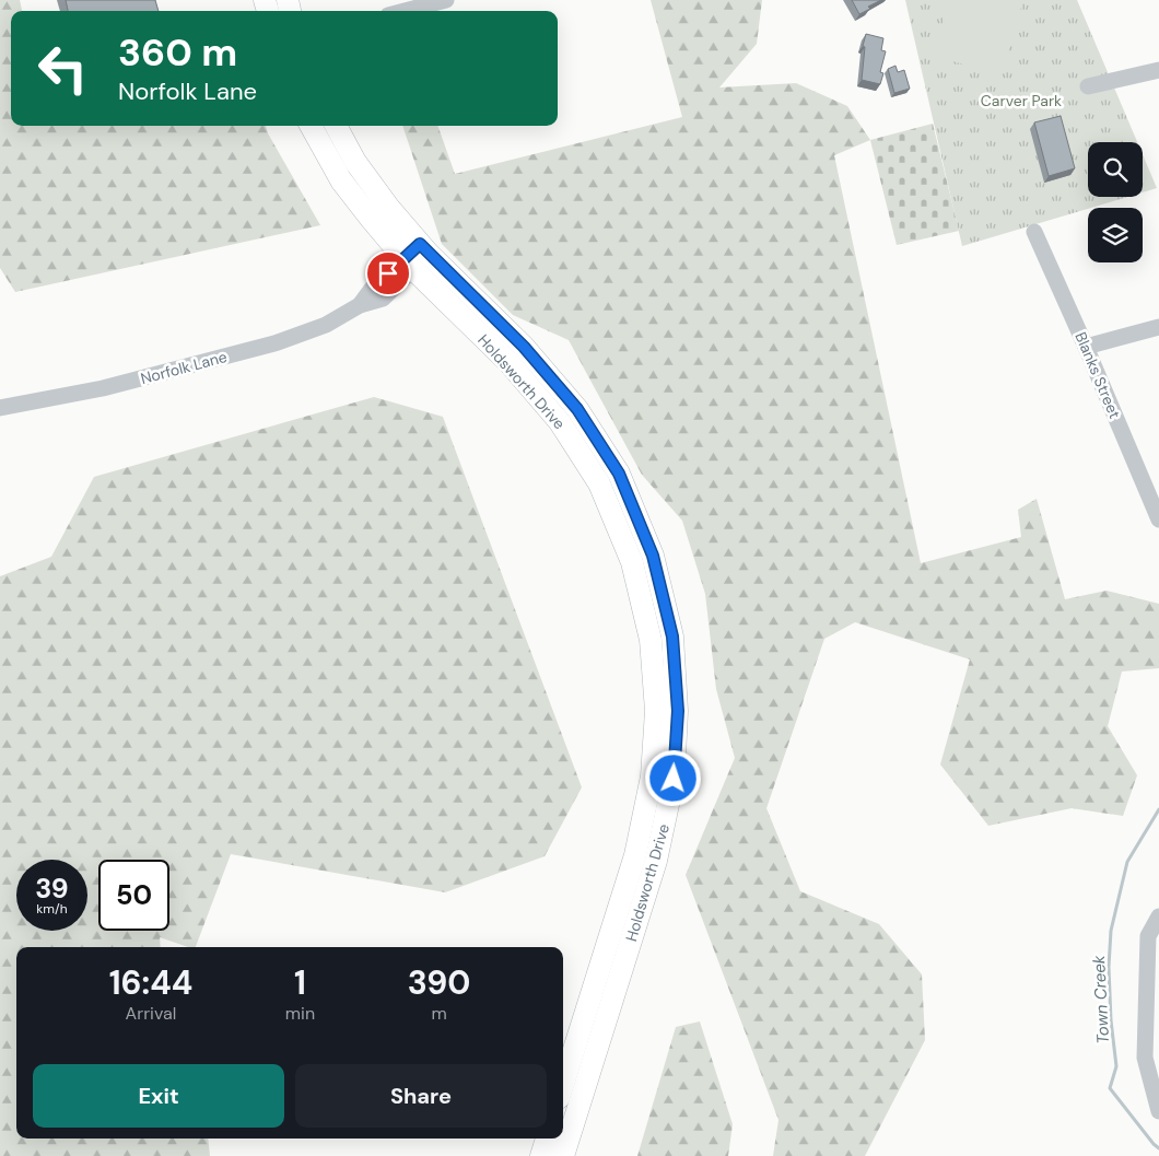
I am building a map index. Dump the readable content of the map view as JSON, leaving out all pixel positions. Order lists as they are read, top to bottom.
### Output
{
  "streets": {
    "main road": ["Holdsworth Drive"],
    "street": ["Norfolk Lane", "Blanks Street"]
  },
  "crossings": [
    ["Norfolk Lane", "Holdsworth Drive"]
  ],
  "water": ["Town Creek"],
  "parks": ["Carver Park"],
  "page": {
    "turn": ["360 m", "Norfolk Lane"],
    "speed": "39 km/h",
    "limit": "50",
    "eta": [
      "16:44",
      "Arrival",
      "1",
      "min",
      "390",
      "m"
    ],
    "buttons": ["Exit", "Share"]
  }
}
